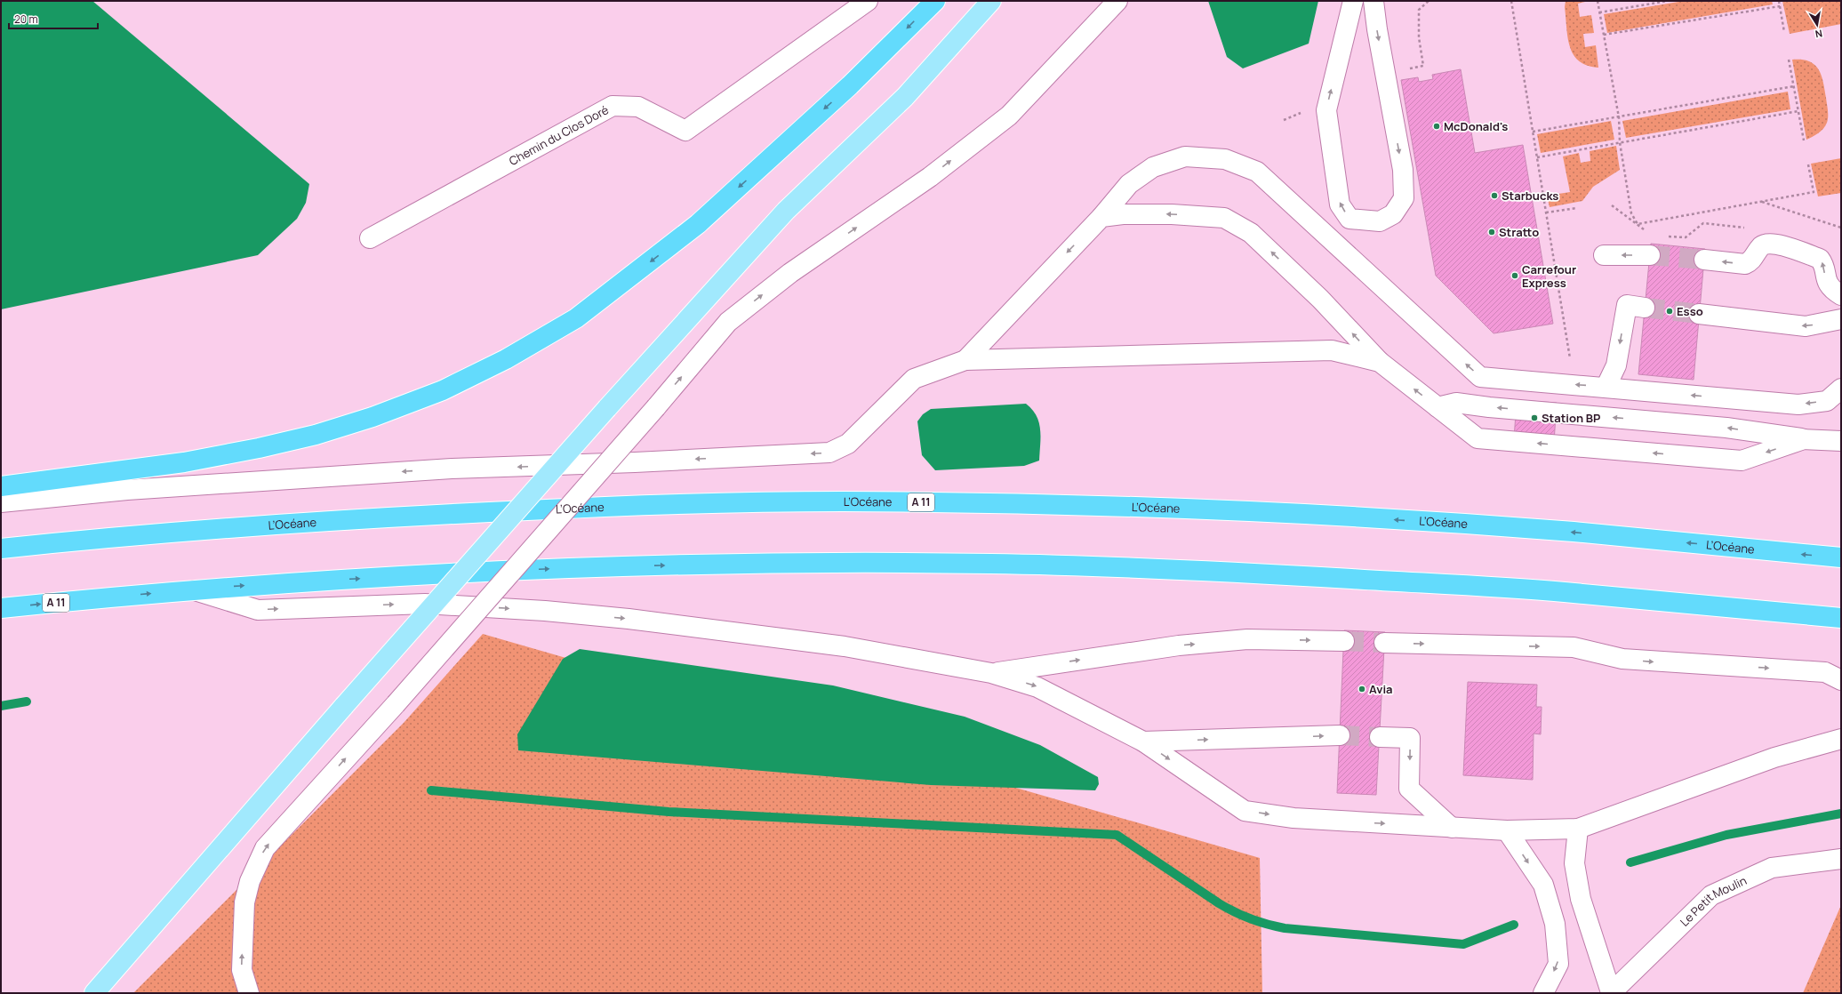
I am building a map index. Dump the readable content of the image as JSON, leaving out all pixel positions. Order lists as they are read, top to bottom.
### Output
{
  "streets": {
    "highway": ["L’Océane", "A 11"],
    "street": ["Chemin du Clos Doré", "Le Petit Moulin"]
  },
  "places": [
    "McDonald's",
    "Starbucks",
    "Stratto",
    "Carrefour Express",
    "Esso",
    "Station BP",
    "Avia"
  ],
  "scale_bar": "20 m",
  "north": "bottom"
}
